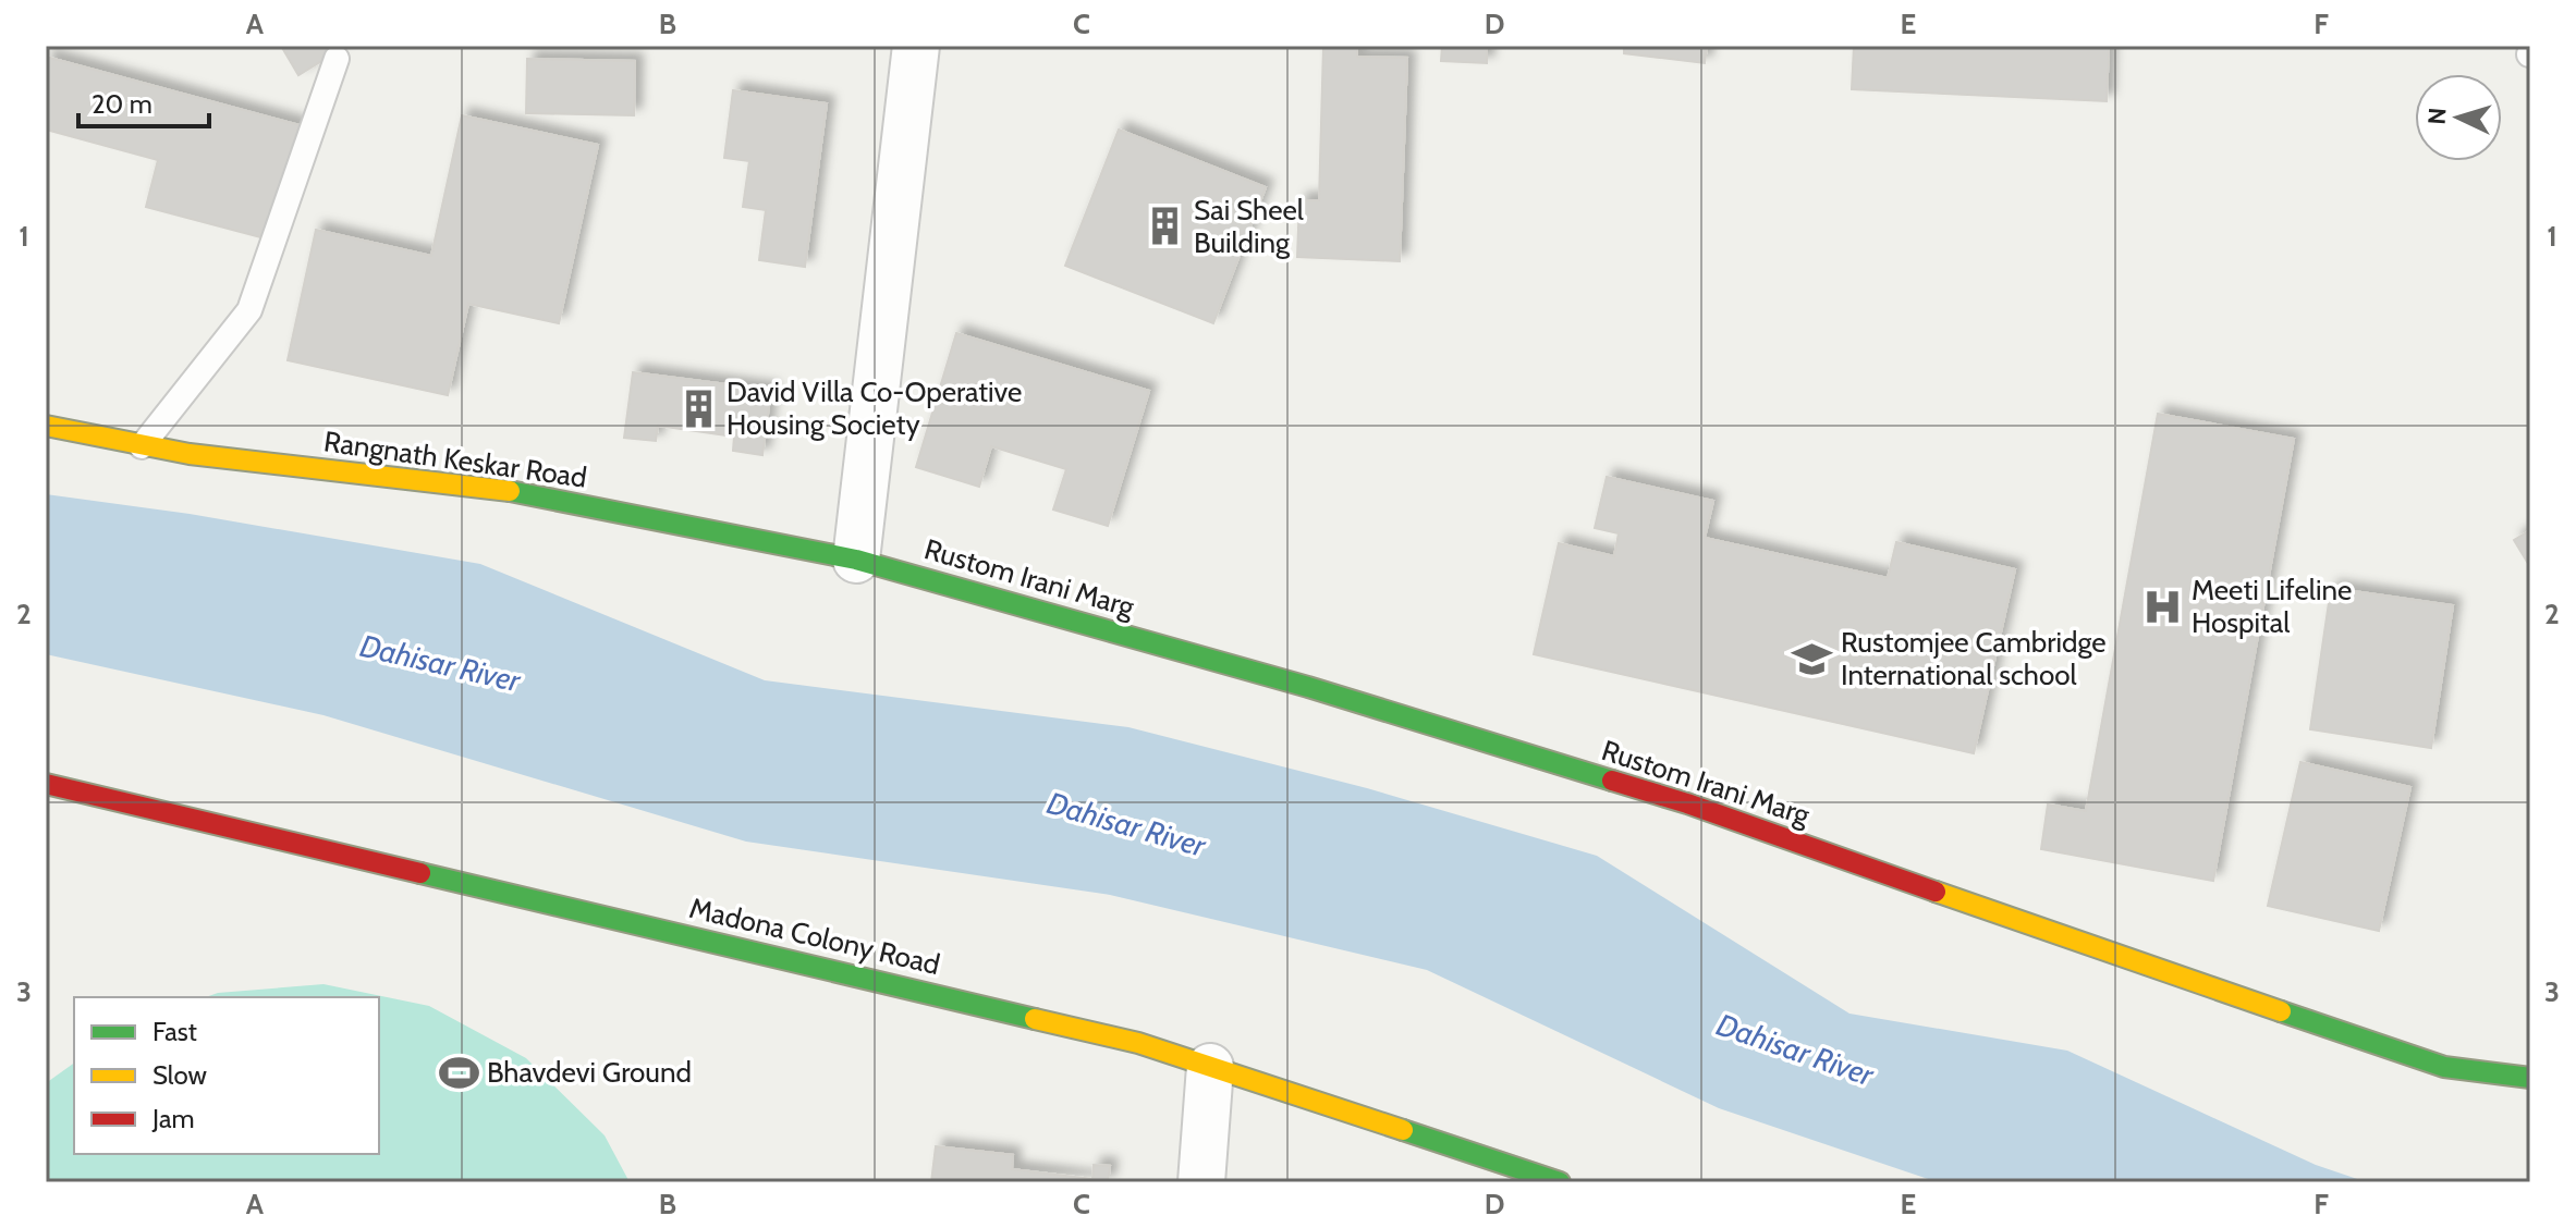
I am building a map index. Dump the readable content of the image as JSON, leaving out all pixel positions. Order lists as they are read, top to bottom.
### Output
{
  "streets": {
    "street": ["Rangnath Keskar Road", "Rustom Irani Marg", "Madona Colony Road"]
  },
  "crossings": [
    ["Rangnath Keskar Road", "Rustom Irani Marg"]
  ],
  "water": ["Dahisar River"],
  "places": {
    "building": ["Sai Sheel Building", "David Villa Co-Operative Housing Society"],
    "hospital": ["Meeti Lifeline Hospital"],
    "school or university": ["Rustomjee Cambridge International school"],
    "sports": ["Bhavdevi Ground"]
  },
  "legend": ["Fast", "Slow", "Jam"],
  "scale_bar": "20 m",
  "north": "left",
  "grid": {
    "columns": [
      "A",
      "B",
      "C",
      "D",
      "E",
      "F"
    ],
    "rows": ["1", "2", "3"]
  }
}
